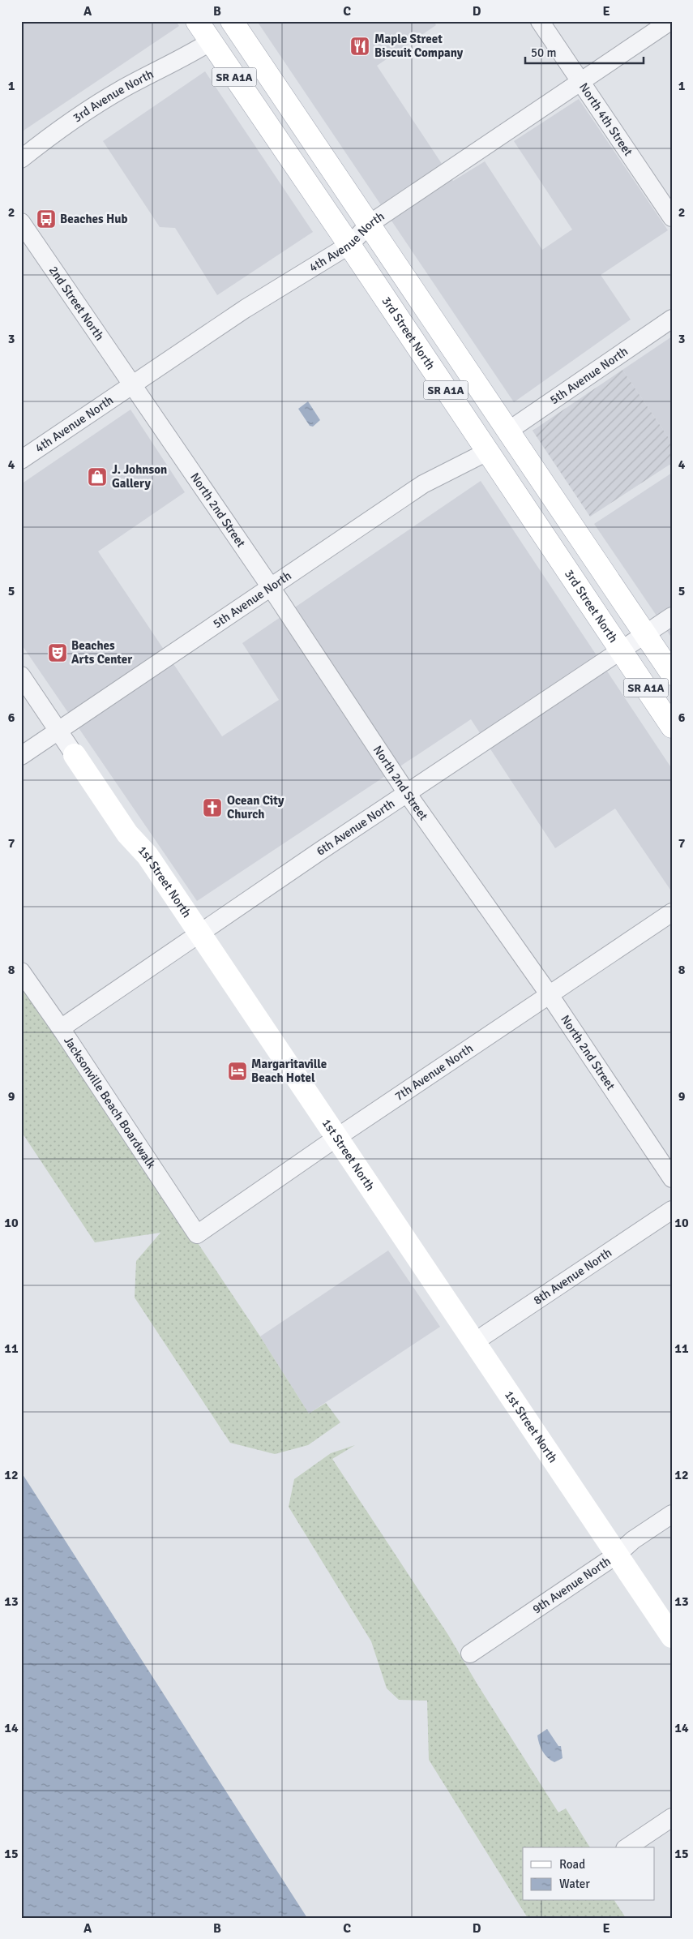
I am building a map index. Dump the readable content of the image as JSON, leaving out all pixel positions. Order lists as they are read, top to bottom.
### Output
{
  "streets": {
    "main road": ["SR A1A", "3rd Street North", "1st Street North"],
    "street": [
      "3rd Avenue North",
      "North 4th Street",
      "4th Avenue North",
      "2nd Street North",
      "5th Avenue North",
      "North 2nd Street",
      "6th Avenue North",
      "7th Avenue North",
      "Jacksonville Beach Boardwalk",
      "8th Avenue North",
      "9th Avenue North"
    ]
  },
  "crossings": [
    ["SR A1A", "4th Avenue North"],
    ["SR A1A", "5th Avenue North"],
    ["SR A1A", "6th Avenue North"],
    ["3rd Avenue North", "3rd Street North"],
    ["North 4th Street", "4th Avenue North"],
    ["4th Avenue North", "2nd Street North"],
    ["4th Avenue North", "3rd Street North"],
    ["4th Avenue North", "North 2nd Street"],
    ["2nd Street North", "North 2nd Street"],
    ["3rd Street North", "5th Avenue North"],
    ["3rd Street North", "6th Avenue North"],
    ["5th Avenue North", "North 2nd Street"],
    ["5th Avenue North", "1st Street North"],
    ["North 2nd Street", "6th Avenue North"],
    ["North 2nd Street", "7th Avenue North"],
    ["6th Avenue North", "1st Street North"],
    ["6th Avenue North", "Jacksonville Beach Boardwalk"],
    ["1st Street North", "7th Avenue North"],
    ["1st Street North", "8th Avenue North"],
    ["1st Street North", "9th Avenue North"],
    ["7th Avenue North", "Jacksonville Beach Boardwalk"]
  ],
  "places": {
    "restaurant": ["Maple Street Biscuit Company"],
    "bus stop": ["Beaches Hub"],
    "shop": ["J. Johnson Gallery"],
    "theatre": ["Beaches Arts Center"],
    "church": ["Ocean City Church"],
    "hotel": ["Margaritaville Beach Hotel"]
  },
  "legend": ["Road", "Water"],
  "scale_bar": "50 m",
  "grid": {
    "columns": [
      "A",
      "B",
      "C",
      "D",
      "E"
    ],
    "rows": [
      "1",
      "2",
      "3",
      "4",
      "5",
      "6",
      "7",
      "8",
      "9",
      "10",
      "11",
      "12",
      "13",
      "14",
      "15"
    ]
  }
}
